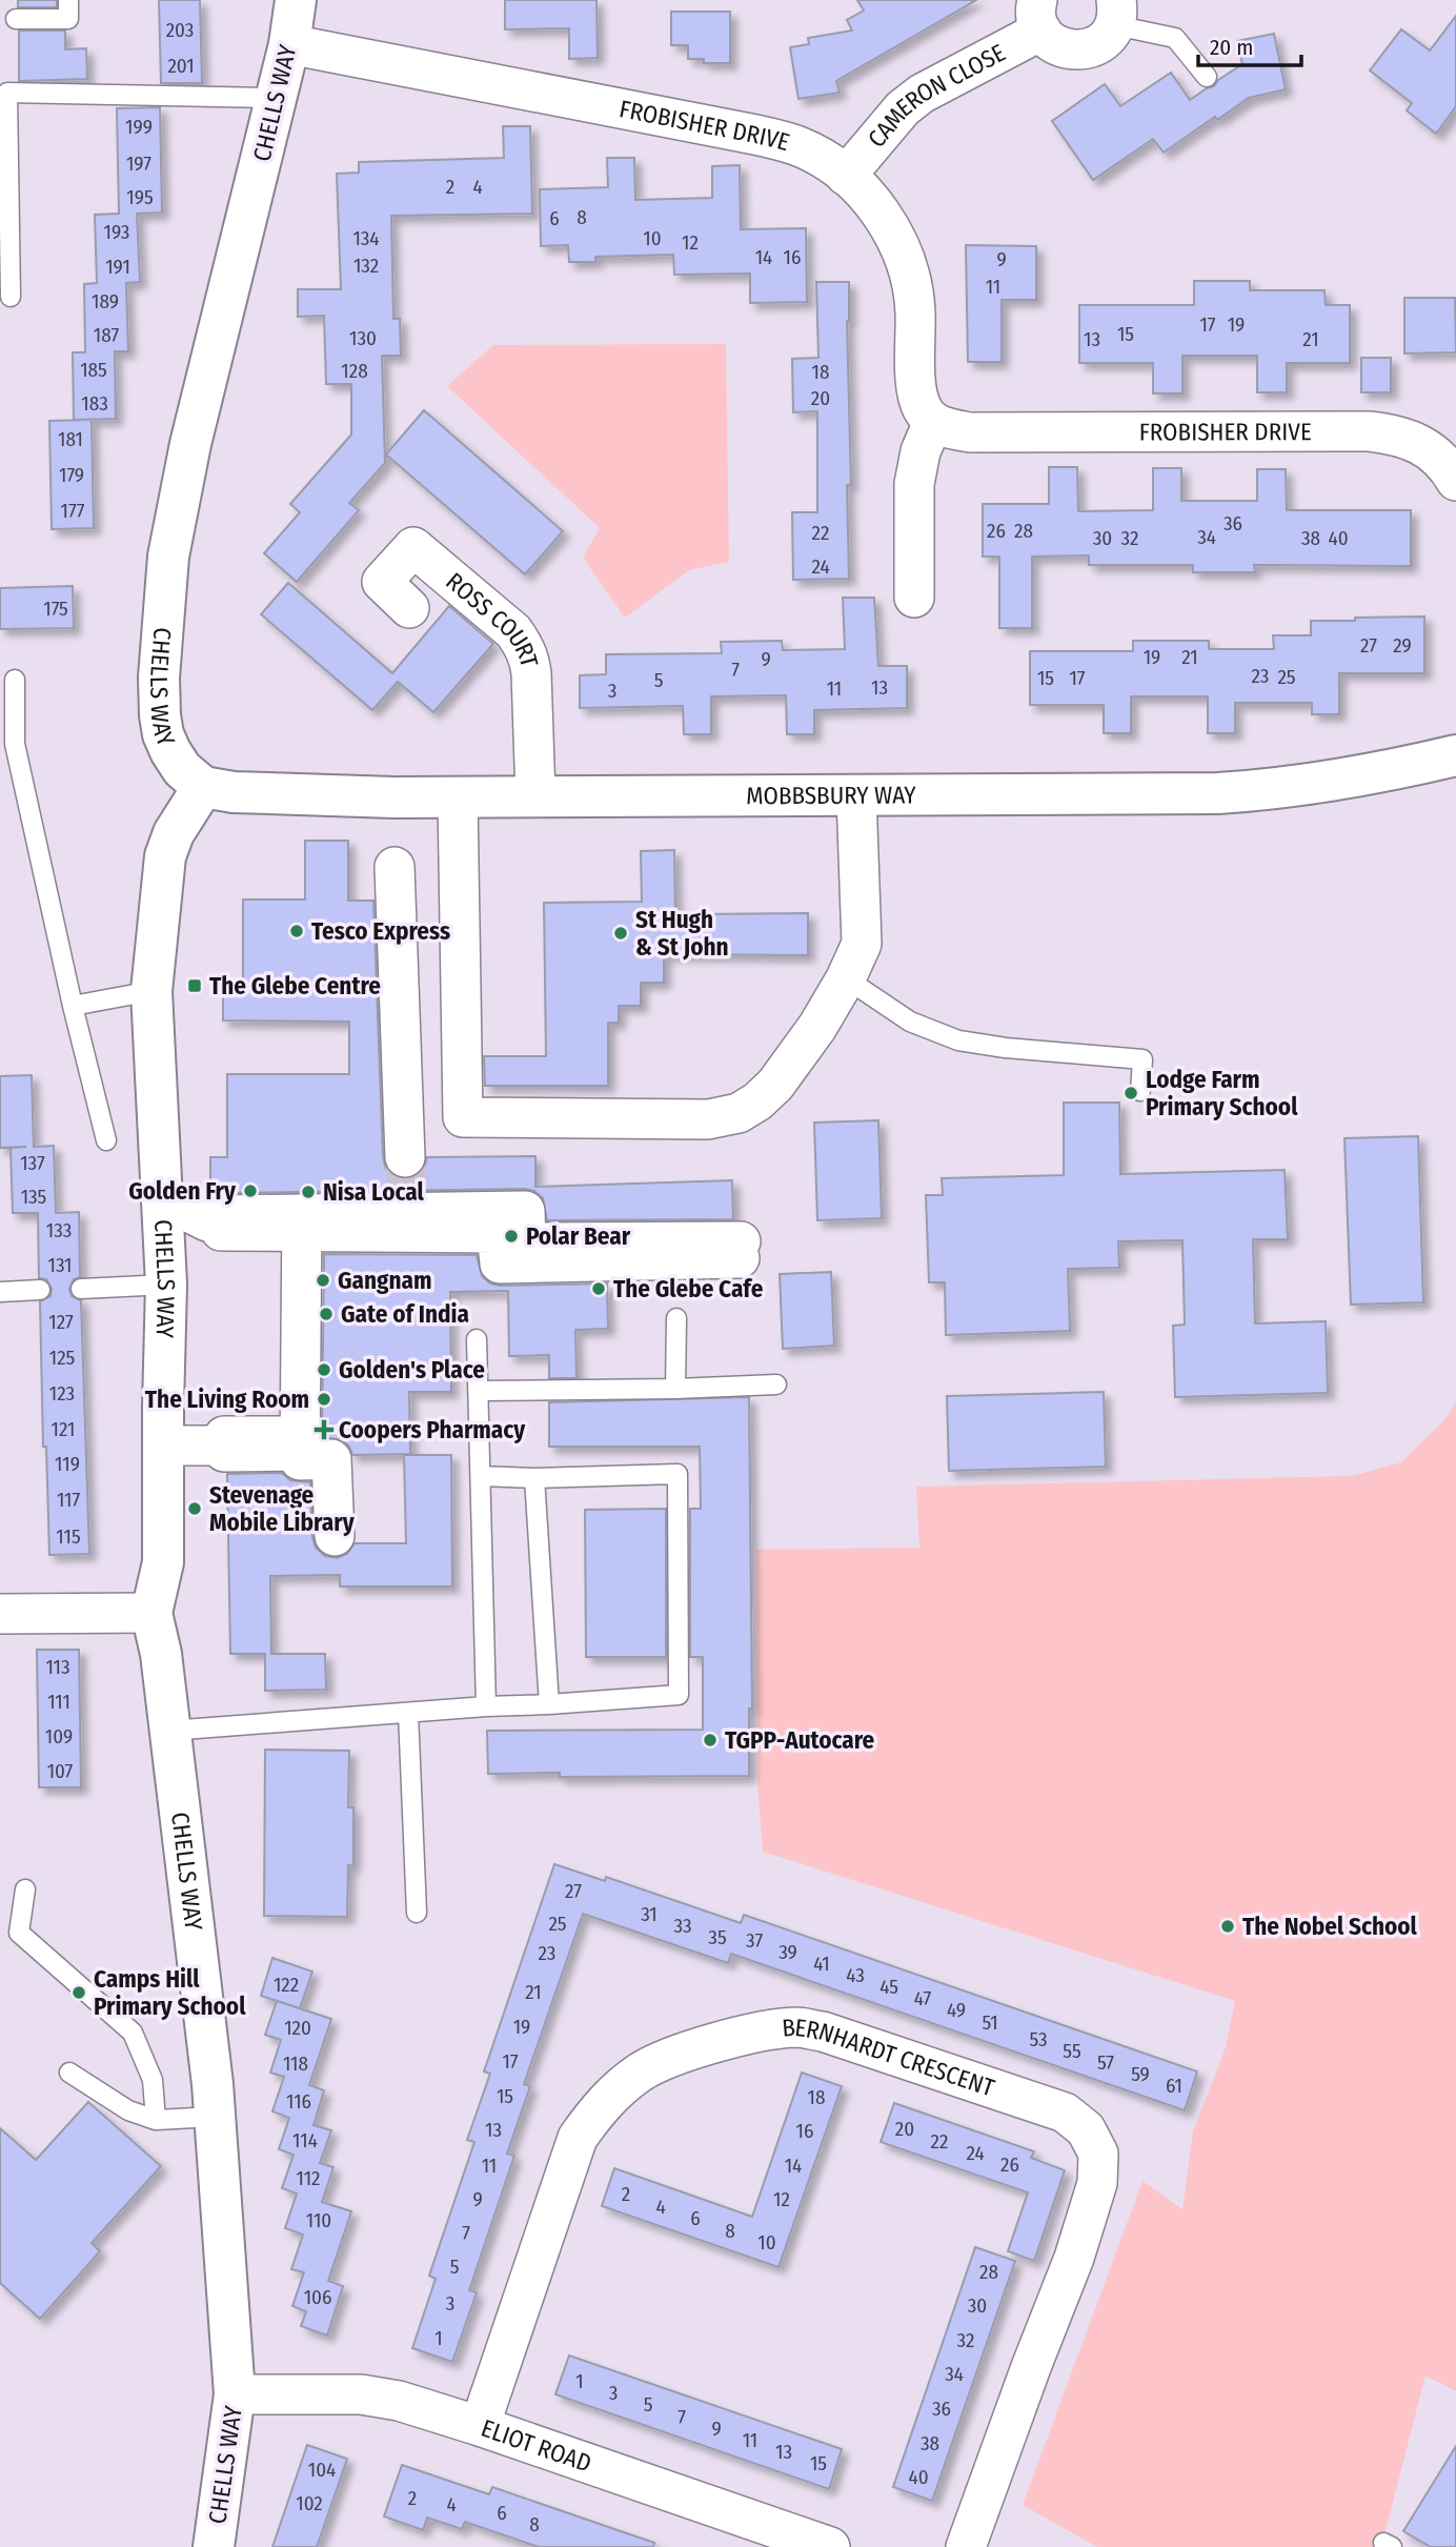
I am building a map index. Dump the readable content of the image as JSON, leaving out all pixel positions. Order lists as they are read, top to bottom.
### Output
{
  "streets": {
    "street": [
      "CAMERON CLOSE",
      "CHELLS WAY",
      "FROBISHER DRIVE",
      "ROSS COURT",
      "MOBBSBURY WAY",
      "BERNHARDT CRESCENT",
      "ELIOT ROAD"
    ]
  },
  "crossings": [
    ["CAMERON CLOSE", "FROBISHER DRIVE"],
    ["CHELLS WAY", "FROBISHER DRIVE"],
    ["CHELLS WAY", "MOBBSBURY WAY"],
    ["CHELLS WAY", "ELIOT ROAD"],
    ["ROSS COURT", "MOBBSBURY WAY"],
    ["BERNHARDT CRESCENT", "ELIOT ROAD"]
  ],
  "places": {
    "other": [
      "Tesco Express",
      "St Hugh & St John",
      "Lodge Farm Primary School",
      "Golden Fry",
      "Nisa Local",
      "Polar Bear",
      "Gangnam",
      "The Glebe Cafe",
      "Gate of India",
      "Golden's Place",
      "The Living Room",
      "Stevenage Mobile Library",
      "TGPP-Autocare",
      "The Nobel School",
      "Camps Hill Primary School"
    ],
    "transit": ["The Glebe Centre"],
    "health": ["Coopers Pharmacy"]
  },
  "house_numbers": [
    "203",
    "201",
    "199",
    "197",
    "2",
    "4",
    "195",
    "8",
    "6",
    "193",
    "134",
    "10",
    "12",
    "14",
    "16",
    "9",
    "132",
    "191",
    "11",
    "189",
    "17",
    "19",
    "15",
    "187",
    "130",
    "13",
    "21",
    "185",
    "128",
    "18",
    "20",
    "183",
    "181",
    "179",
    "177",
    "36",
    "26",
    "28",
    "22",
    "34",
    "30",
    "32",
    "38",
    "40",
    "24",
    "175",
    "27",
    "29",
    "19",
    "21",
    "9",
    "7",
    "23",
    "25",
    "15",
    "17",
    "5",
    "13",
    "11",
    "3",
    "137",
    "135",
    "133",
    "131",
    "127",
    "125",
    "123",
    "121",
    "119",
    "117",
    "115",
    "113",
    "111",
    "109",
    "107",
    "27",
    "31",
    "25",
    "33",
    "35",
    "37",
    "39",
    "23",
    "41",
    "43",
    "122",
    "45",
    "21",
    "47",
    "49",
    "51",
    "19",
    "120",
    "53",
    "55",
    "17",
    "57",
    "118",
    "59",
    "61",
    "15",
    "18",
    "116",
    "20",
    "13",
    "16",
    "114",
    "22",
    "24",
    "26",
    "11",
    "14",
    "112",
    "2",
    "9",
    "12",
    "4",
    "6",
    "110",
    "8",
    "7",
    "10",
    "5",
    "28",
    "106",
    "3",
    "30",
    "1",
    "32",
    "34",
    "1",
    "3",
    "5",
    "36",
    "7",
    "9",
    "11",
    "38",
    "13",
    "15",
    "104",
    "40",
    "2",
    "102",
    "4",
    "6",
    "8"
  ],
  "scale_bar": "20 m"
}
